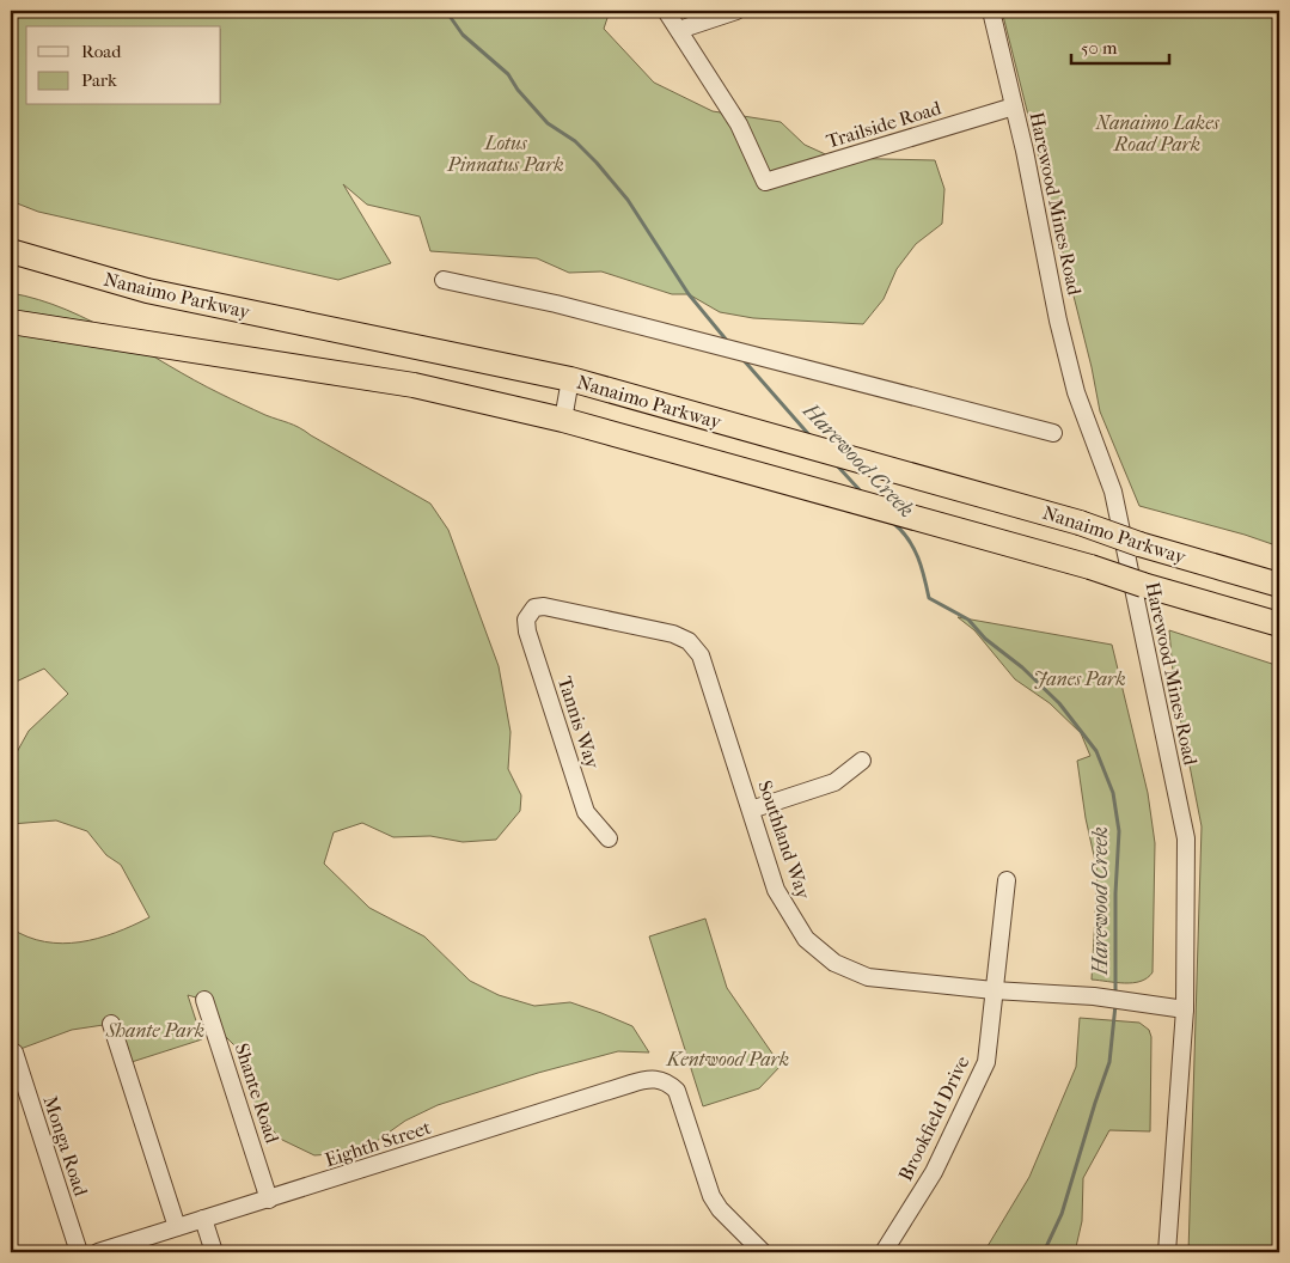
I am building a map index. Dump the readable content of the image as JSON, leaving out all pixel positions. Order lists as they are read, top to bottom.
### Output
{
  "streets": {
    "highway": ["Nanaimo Parkway"],
    "street": [
      "Trailside Road",
      "Harewood Mines Road",
      "Tannis Way",
      "Southland Way",
      "Shante Road",
      "Brookfield Drive",
      "Eighth Street",
      "Monga Road"
    ]
  },
  "crossings": [
    ["Trailside Road", "Harewood Mines Road"],
    ["Harewood Mines Road", "Southland Way"],
    ["Tannis Way", "Southland Way"],
    ["Southland Way", "Brookfield Drive"],
    ["Shante Road", "Eighth Street"]
  ],
  "water": ["Harewood Creek"],
  "parks": [
    "Nanaimo Lakes Road Park",
    "Lotus Pinnatus Park",
    "Janes Park",
    "Shante Park",
    "Kentwood Park"
  ],
  "legend": ["Road", "Park"],
  "scale_bar": "50 m"
}
